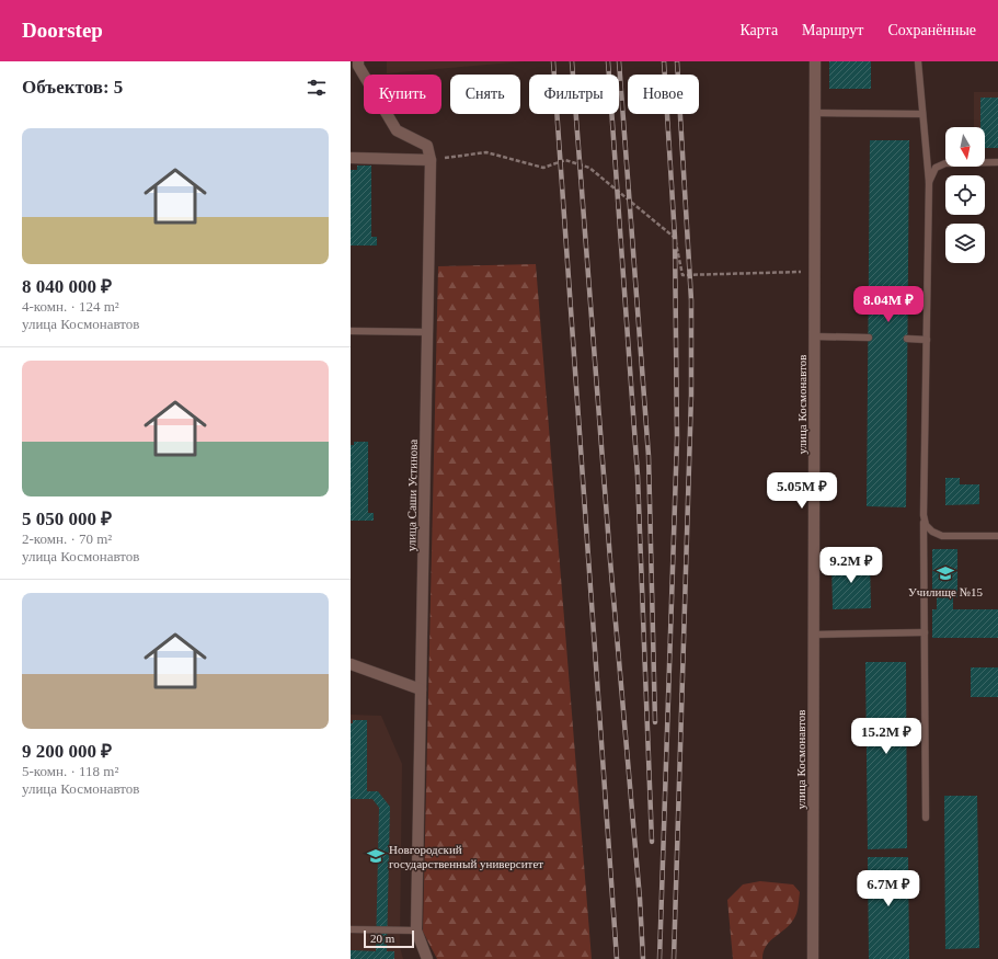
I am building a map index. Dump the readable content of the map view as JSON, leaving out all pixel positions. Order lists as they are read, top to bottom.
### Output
{
  "streets": {
    "street": ["улица Космонавтов", "улица Саши Устинова"]
  },
  "places": {
    "school or university": ["Училище №15", "Новгородский государственный университет"]
  },
  "scale_bar": "20 m",
  "north": "bottom",
  "page": {
    "header": "Doorstep",
    "nav": ["Карта", "Маршрут", "Сохранённые"],
    "heading": "Объектов: 5",
    "chip": [
      "Купить",
      "Снять",
      "Фильтры",
      "Новое"
    ],
    "list": [
      {
        "name": "8 040 000 ₽",
        "note": "4-комн. · 124 m² · улица Космонавтов"
      },
      {
        "name": "5 050 000 ₽",
        "note": "2-комн. · 70 m² · улица Космонавтов"
      },
      {
        "name": "9 200 000 ₽",
        "note": "5-комн. · 118 m² · улица Космонавтов"
      }
    ],
    "price": [
      "8.04M ₽",
      "5.05M ₽",
      "9.2M ₽",
      "15.2M ₽",
      "6.7M ₽"
    ],
    "scale": "20 m"
  }
}
